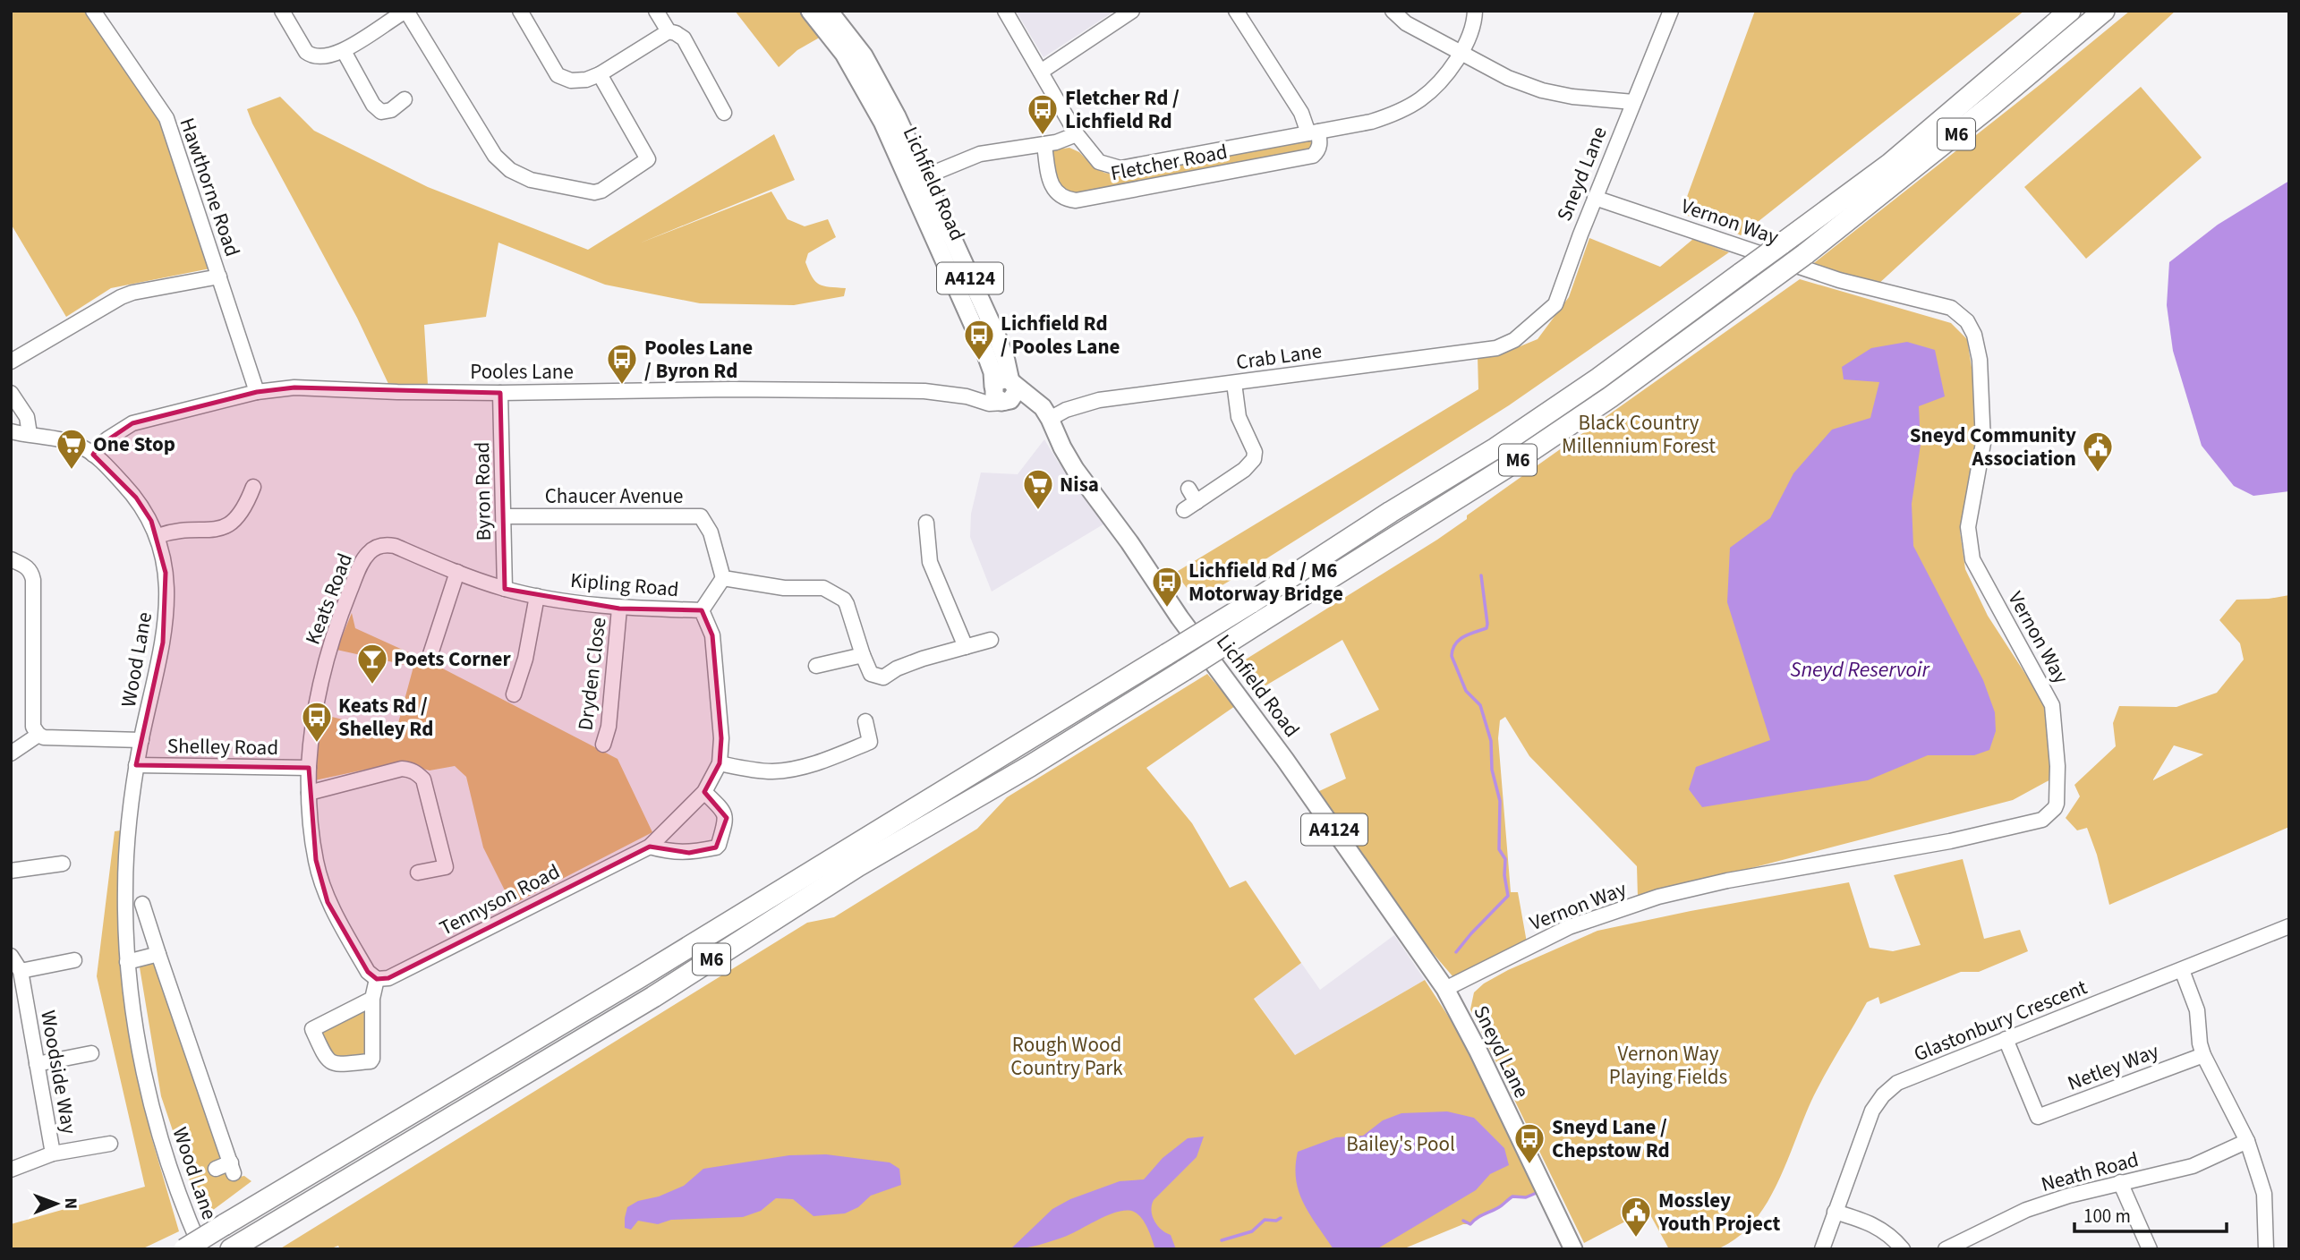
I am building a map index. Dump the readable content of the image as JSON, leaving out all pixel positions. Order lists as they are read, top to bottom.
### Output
{
  "streets": {
    "highway": ["M6"],
    "main road": ["Sneyd Lane", "Lichfield Road", "A4124"],
    "street": [
      "Fletcher Road",
      "Hawthorne Road",
      "Vernon Way",
      "Crab Lane",
      "Pooles Lane",
      "Byron Road",
      "Chaucer Avenue",
      "Kipling Road",
      "Keats Road",
      "Wood Lane",
      "Dryden Close",
      "Shelley Road",
      "Tennyson Road",
      "Glastonbury Crescent",
      "Netley Way",
      "Woodside Way",
      "Neath Road"
    ]
  },
  "crossings": [
    ["Sneyd Lane", "Lichfield Road"],
    ["Sneyd Lane", "Vernon Way"],
    ["Sneyd Lane", "Crab Lane"],
    ["Lichfield Road", "Vernon Way"],
    ["Lichfield Road", "Crab Lane"],
    ["Lichfield Road", "Pooles Lane"],
    ["Hawthorne Road", "Pooles Lane"],
    ["Pooles Lane", "Byron Road"],
    ["Pooles Lane", "Wood Lane"],
    ["Byron Road", "Chaucer Avenue"],
    ["Byron Road", "Kipling Road"],
    ["Byron Road", "Keats Road"],
    ["Chaucer Avenue", "Kipling Road"],
    ["Kipling Road", "Keats Road"],
    ["Kipling Road", "Dryden Close"],
    ["Kipling Road", "Tennyson Road"],
    ["Keats Road", "Shelley Road"],
    ["Wood Lane", "Shelley Road"],
    ["Glastonbury Crescent", "Netley Way"]
  ],
  "water": ["Sneyd Reservoir"],
  "parks": [
    "Black Country Millennium Forest",
    "Rough Wood Country Park",
    "Vernon Way Playing Fields",
    "Bailey's Pool"
  ],
  "places": {
    "bus stop": [
      "Fletcher Rd / Lichfield Rd",
      "Lichfield Rd / Pooles Lane",
      "Pooles Lane / Byron Rd",
      "Lichfield Rd / M6 Motorway Bridge",
      "Keats Rd / Shelley Rd",
      "Sneyd Lane / Chepstow Rd"
    ],
    "supermarket": ["One Stop", "Nisa"],
    "public building": ["Sneyd Community Association", "Mossley Youth Project"],
    "bar": ["Poets Corner"]
  },
  "scale_bar": "100 m",
  "north": "right"
}
